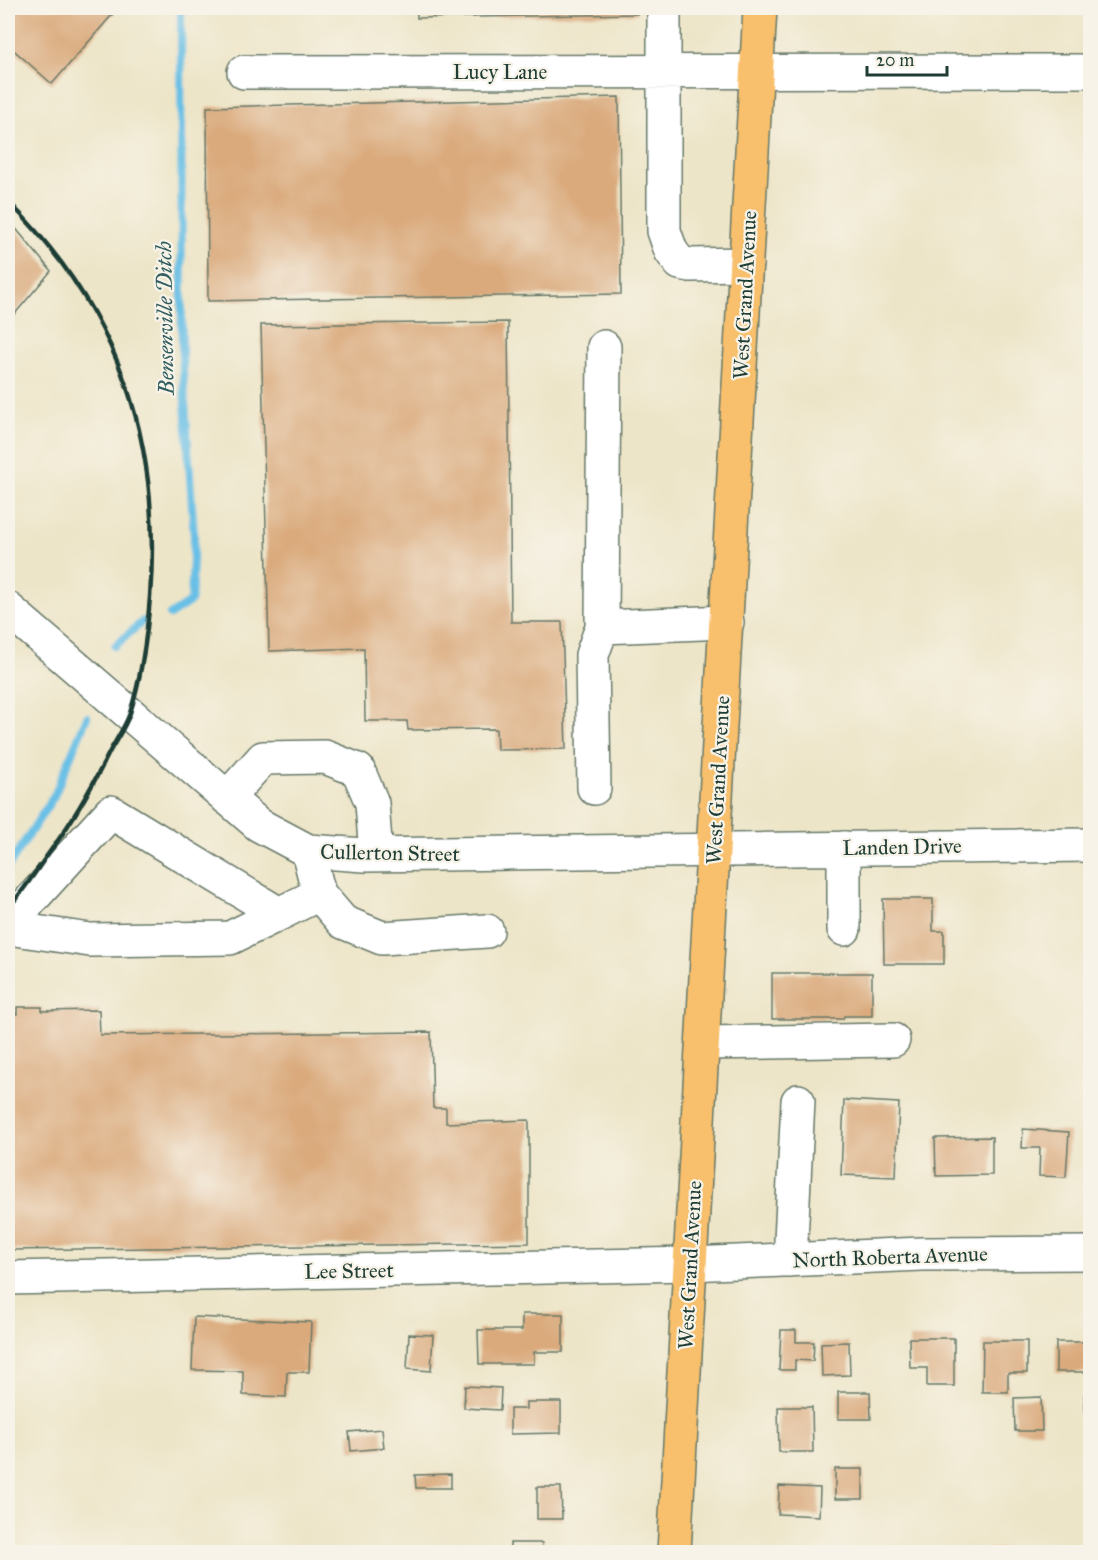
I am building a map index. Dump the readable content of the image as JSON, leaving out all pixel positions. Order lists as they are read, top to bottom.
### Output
{
  "streets": {
    "main road": ["West Grand Avenue"],
    "street": [
      "Lucy Lane",
      "Landen Drive",
      "Cullerton Street",
      "North Roberta Avenue",
      "Lee Street"
    ]
  },
  "crossings": [
    ["Lucy Lane", "West Grand Avenue"],
    ["West Grand Avenue", "Landen Drive"],
    ["West Grand Avenue", "Cullerton Street"],
    ["West Grand Avenue", "North Roberta Avenue"],
    ["West Grand Avenue", "Lee Street"],
    ["Landen Drive", "Cullerton Street"],
    ["North Roberta Avenue", "Lee Street"]
  ],
  "water": ["Bensenville Ditch"],
  "scale_bar": "20 m"
}
